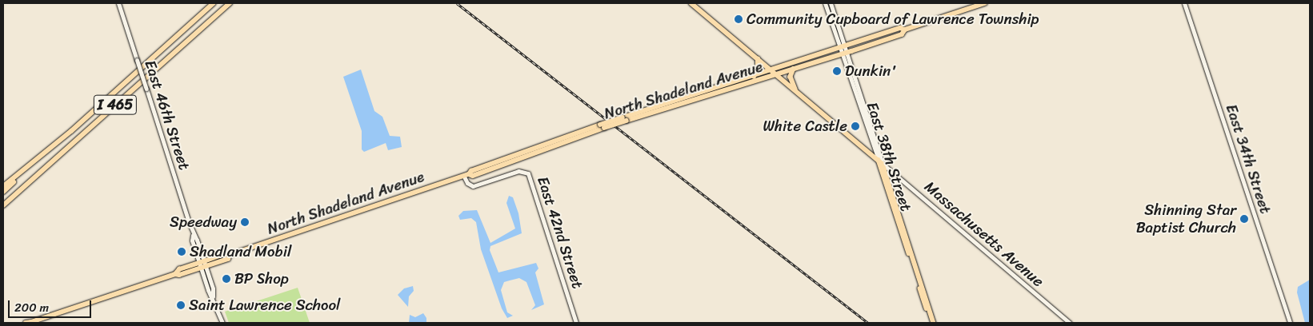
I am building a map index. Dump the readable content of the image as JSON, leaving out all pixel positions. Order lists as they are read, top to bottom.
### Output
{
  "streets": {
    "highway": ["I 465"],
    "main road": [
      "North Shadeland Avenue",
      "East 46th Street",
      "East 38th Street",
      "East 34th Street",
      "East 42nd Street",
      "Massachusetts Avenue"
    ]
  },
  "crossings": [
    ["North Shadeland Avenue", "East 46th Street"],
    ["North Shadeland Avenue", "East 38th Street"],
    ["North Shadeland Avenue", "East 42nd Street"],
    ["East 38th Street", "Massachusetts Avenue"]
  ],
  "places": [
    "Community Cupboard of Lawrence Township",
    "Dunkin'",
    "White Castle",
    "Shinning Star Baptist Church",
    "Speedway",
    "Shadland Mobil",
    "BP Shop",
    "Saint Lawrence School"
  ],
  "scale_bar": "200 m"
}
